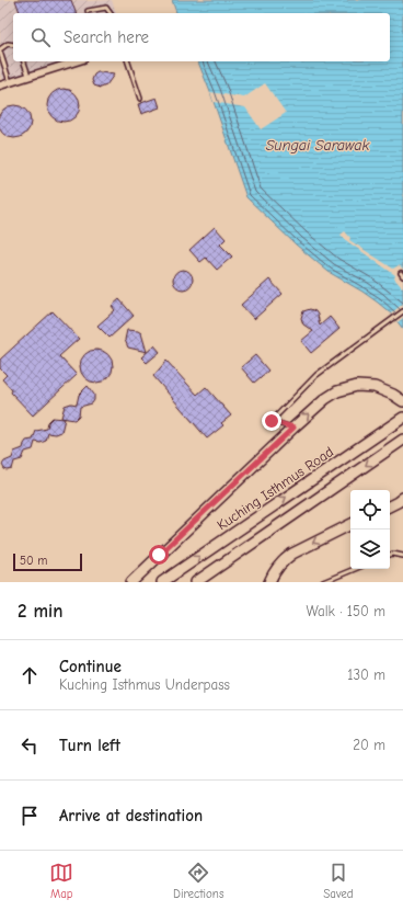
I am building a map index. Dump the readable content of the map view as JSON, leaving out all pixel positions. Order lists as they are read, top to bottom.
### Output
{
  "streets": {
    "main road": ["Kuching Isthmus Road"]
  },
  "water": ["Sungai Sarawak"],
  "scale_bar": "50 m",
  "page": {
    "search": "Search here",
    "scale": "50 m",
    "heading": ["2 min", "Walk · 150 m"],
    "list": [
      ["Continue", "Kuching Isthmus Underpass", "130 m"],
      ["Turn left", "20 m"],
      "Arrive at destination"
    ],
    "nav": ["Map", "Directions", "Saved"]
  }
}
